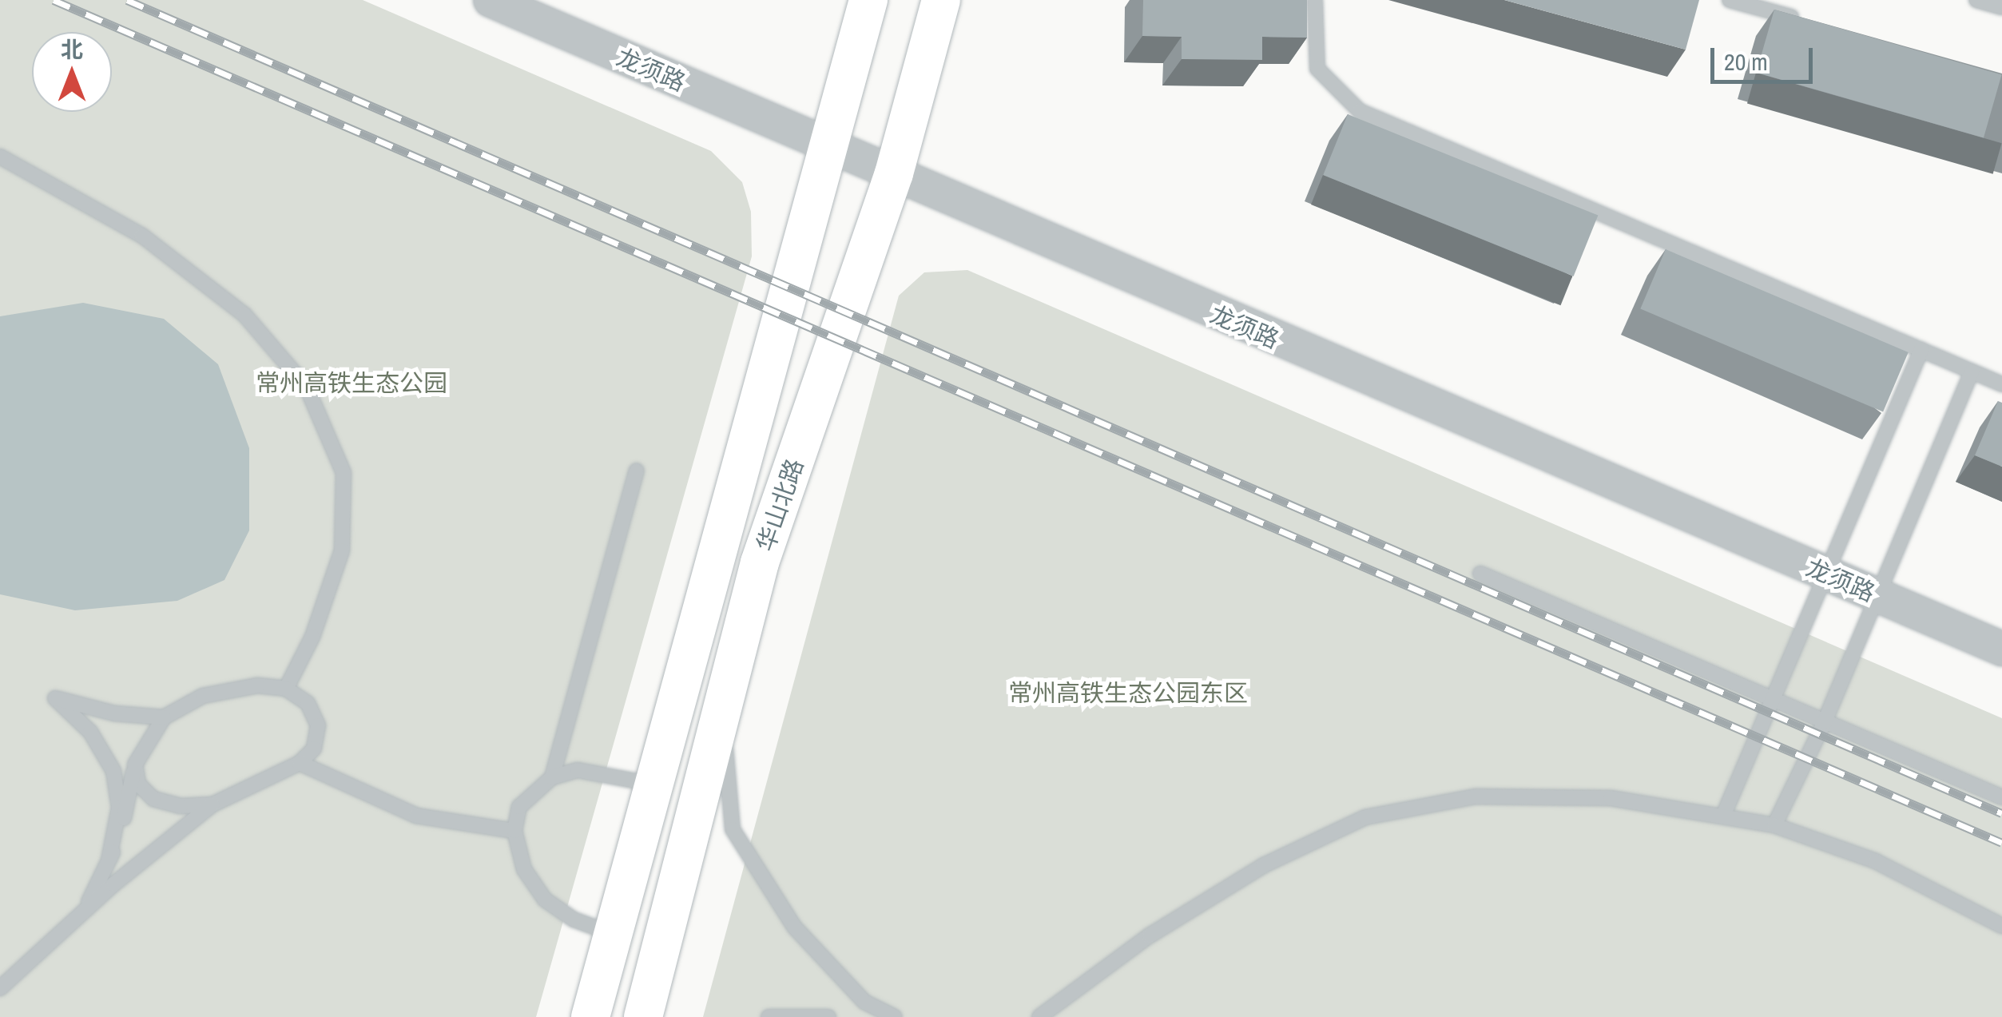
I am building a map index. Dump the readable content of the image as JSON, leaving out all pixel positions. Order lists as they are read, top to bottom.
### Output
{
  "streets": {
    "main road": ["华山北路"],
    "street": ["龙须路"]
  },
  "crossings": [
    ["龙须路", "华山北路"]
  ],
  "parks": ["常州高铁生态公园", "常州高铁生态公园东区"],
  "scale_bar": "20 m",
  "north": "top"
}
